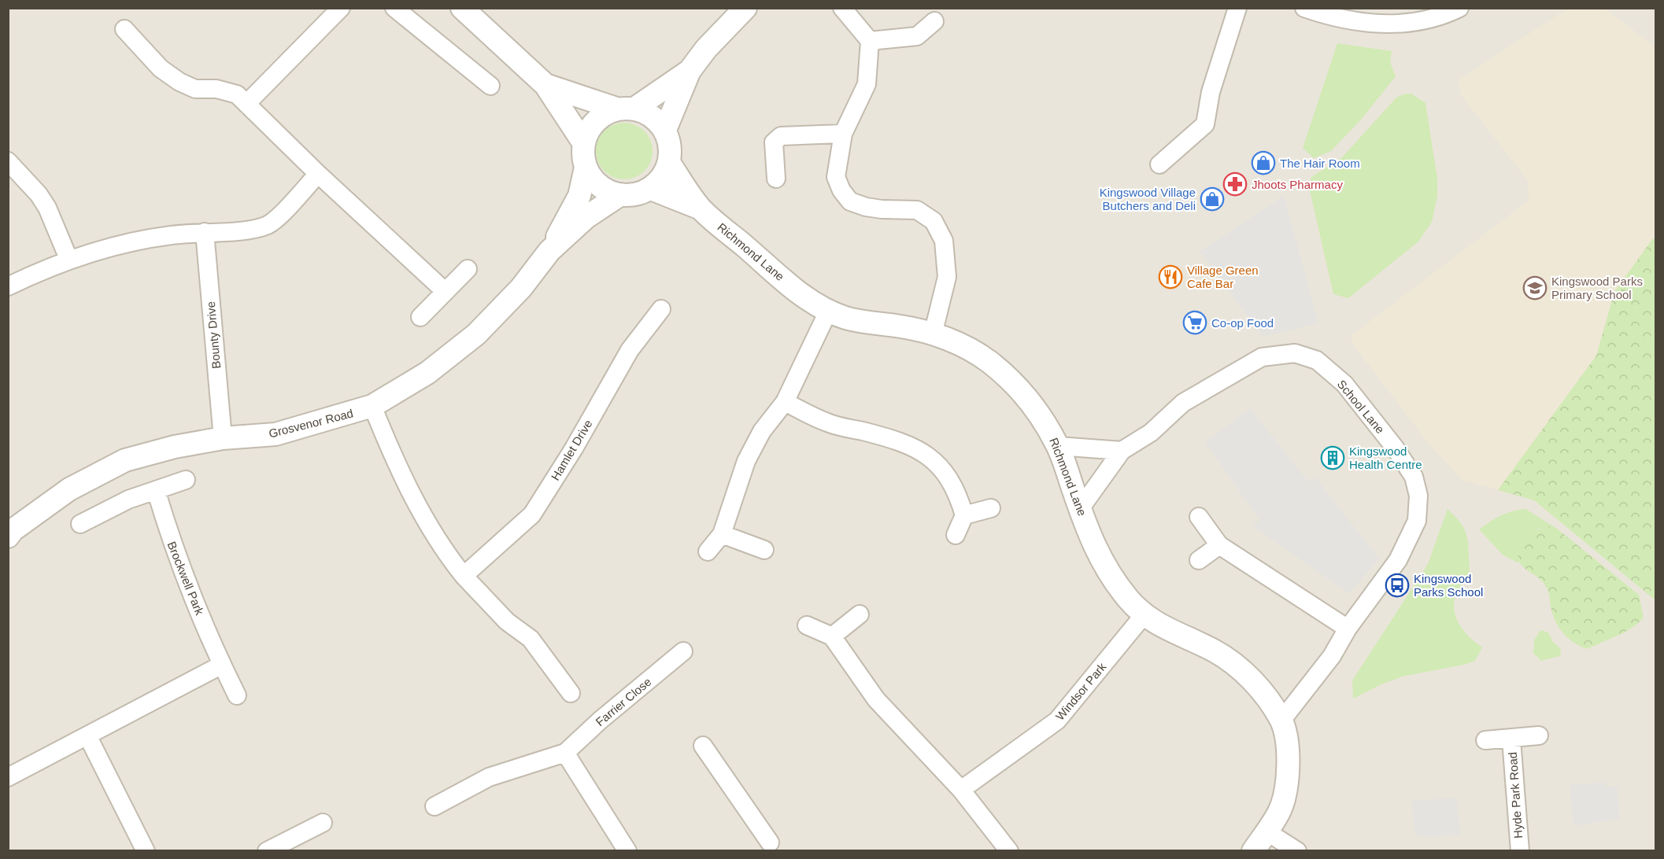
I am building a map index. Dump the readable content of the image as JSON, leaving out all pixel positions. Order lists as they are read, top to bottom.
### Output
{
  "streets": {
    "street": [
      "Richmond Lane",
      "Bounty Drive",
      "School Lane",
      "Grosvenor Road",
      "Hamlet Drive",
      "Brockwell Park",
      "Windsor Park",
      "Farrier Close",
      "Hyde Park Road"
    ]
  },
  "crossings": [
    ["Richmond Lane", "School Lane"],
    ["Richmond Lane", "Grosvenor Road"],
    ["Richmond Lane", "Windsor Park"],
    ["Bounty Drive", "Grosvenor Road"]
  ],
  "places": {
    "shop": ["The Hair Room", "Kingswood Village Butchers and Deli"],
    "pharmacy": ["Jhoots Pharmacy"],
    "restaurant": ["Village Green Cafe Bar"],
    "school or university": ["Kingswood Parks Primary School"],
    "supermarket": ["Co-op Food"],
    "building": ["Kingswood Health Centre"],
    "bus stop": ["Kingswood Parks School"]
  }
}
